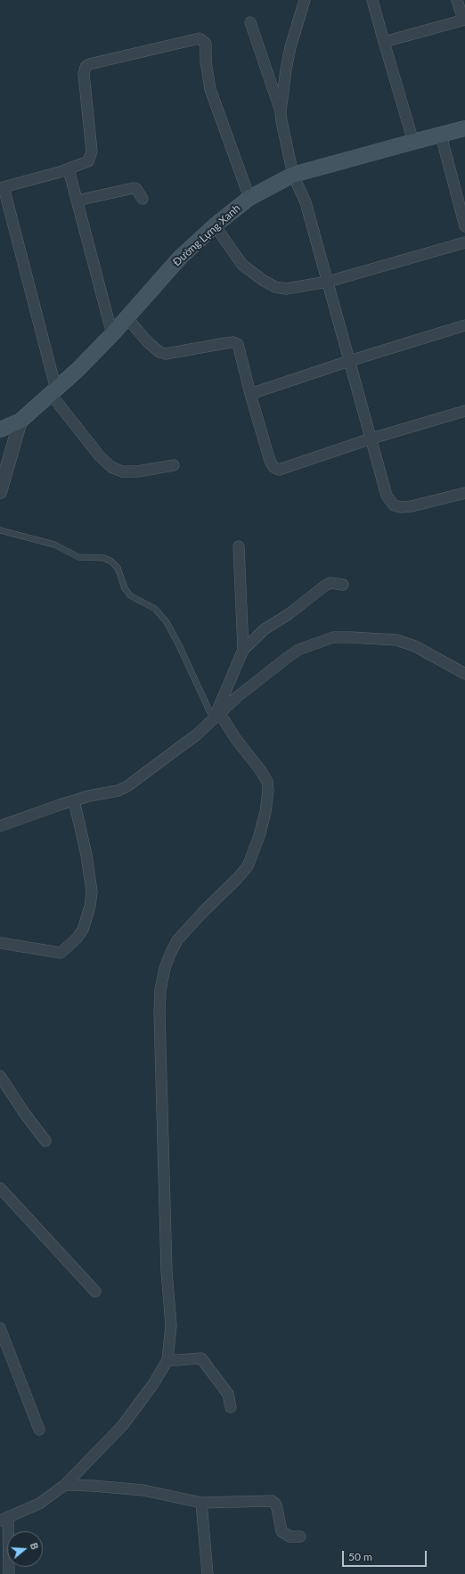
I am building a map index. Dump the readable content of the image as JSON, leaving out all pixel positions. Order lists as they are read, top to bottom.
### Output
{
  "streets": {
    "main road": ["Đường Lựng Xanh"]
  },
  "scale_bar": "50 m",
  "north": "right"
}
